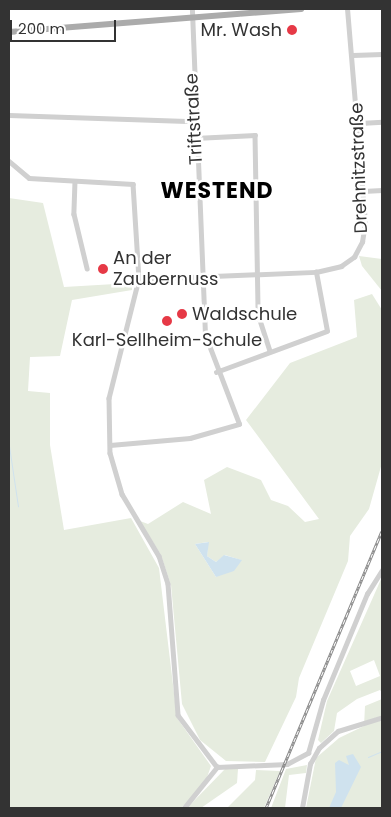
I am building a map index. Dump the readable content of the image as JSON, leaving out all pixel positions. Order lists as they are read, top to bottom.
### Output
{
  "streets": {
    "street": ["Triftstraße", "Drehnitzstraße"]
  },
  "crossings": [
    ["Triftstraße", "Drehnitzstraße"]
  ],
  "districts": ["WESTEND"],
  "places": [
    "Mr. Wash",
    "An der Zaubernuss",
    "Waldschule",
    "Karl-Sellheim-Schule"
  ],
  "scale_bar": "200 m"
}
